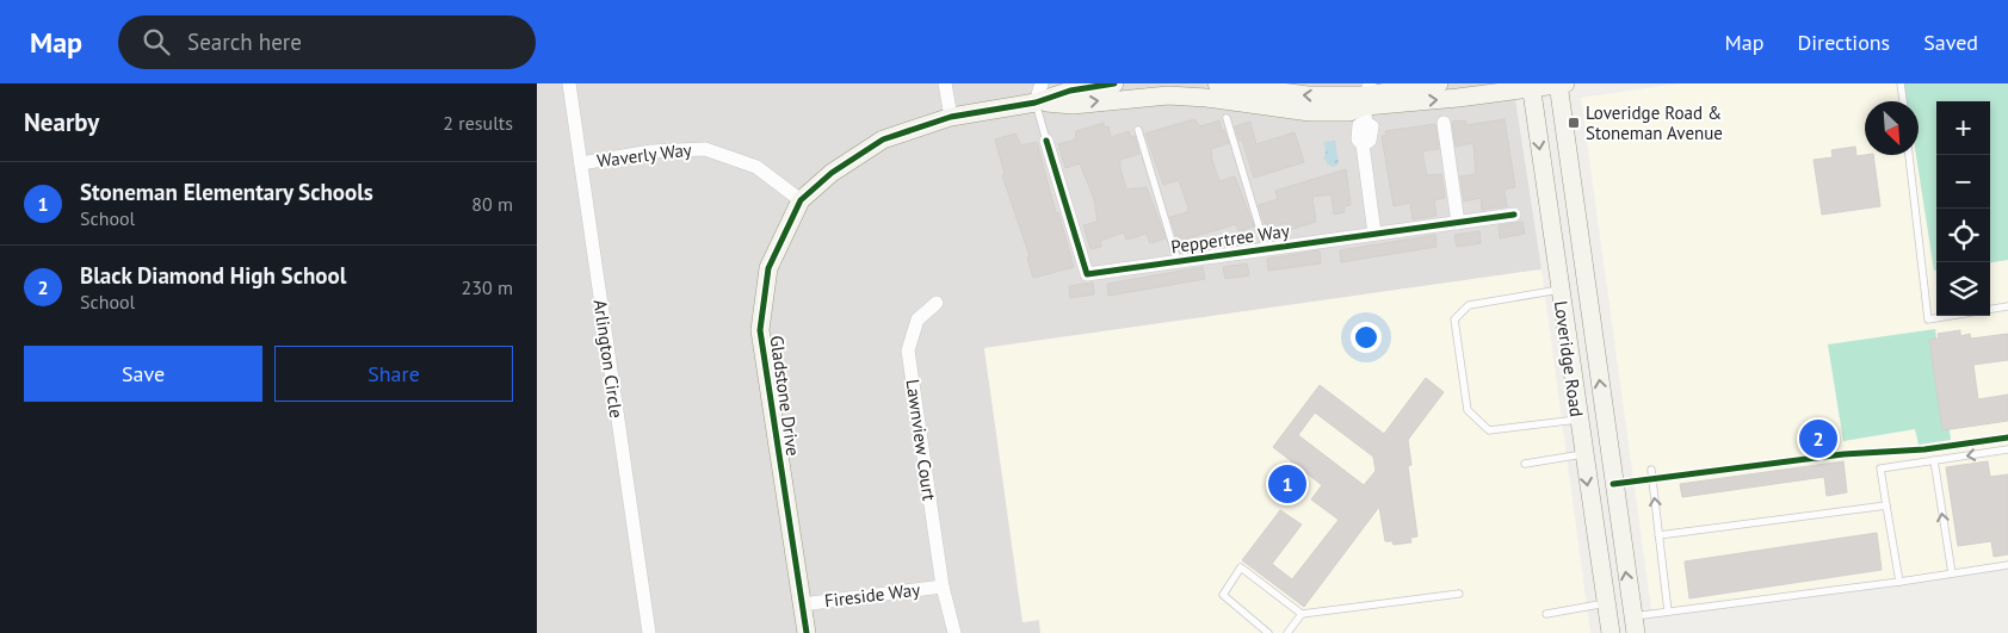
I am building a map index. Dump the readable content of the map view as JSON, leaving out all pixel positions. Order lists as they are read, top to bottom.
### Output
{
  "streets": {
    "street": [
      "Waverly Way",
      "Peppertree Way",
      "Arlington Circle",
      "Loveridge Road",
      "Gladstone Drive",
      "Lawnview Court",
      "Fireside Way"
    ]
  },
  "crossings": [
    ["Waverly Way", "Arlington Circle"],
    ["Waverly Way", "Gladstone Drive"],
    ["Peppertree Way", "Gladstone Drive"],
    ["Gladstone Drive", "Fireside Way"],
    ["Lawnview Court", "Fireside Way"]
  ],
  "places": {
    "transit": ["Loveridge Road & Stoneman Avenue"]
  },
  "north": "bottom right",
  "page": {
    "header": "Map",
    "search": "Search here",
    "nav": ["Map", "Directions", "Saved"],
    "heading": ["Nearby", "2 results"],
    "map_buttons": ["+", "−"],
    "list": [
      {
        "mark": "1",
        "name": "Stoneman Elementary Schools",
        "note": "School",
        "value": "80 m"
      },
      {
        "mark": "2",
        "name": "Black Diamond High School",
        "note": "School",
        "value": "230 m"
      }
    ],
    "buttons": ["Save", "Share"],
    "pins": ["2", "1"]
  }
}
